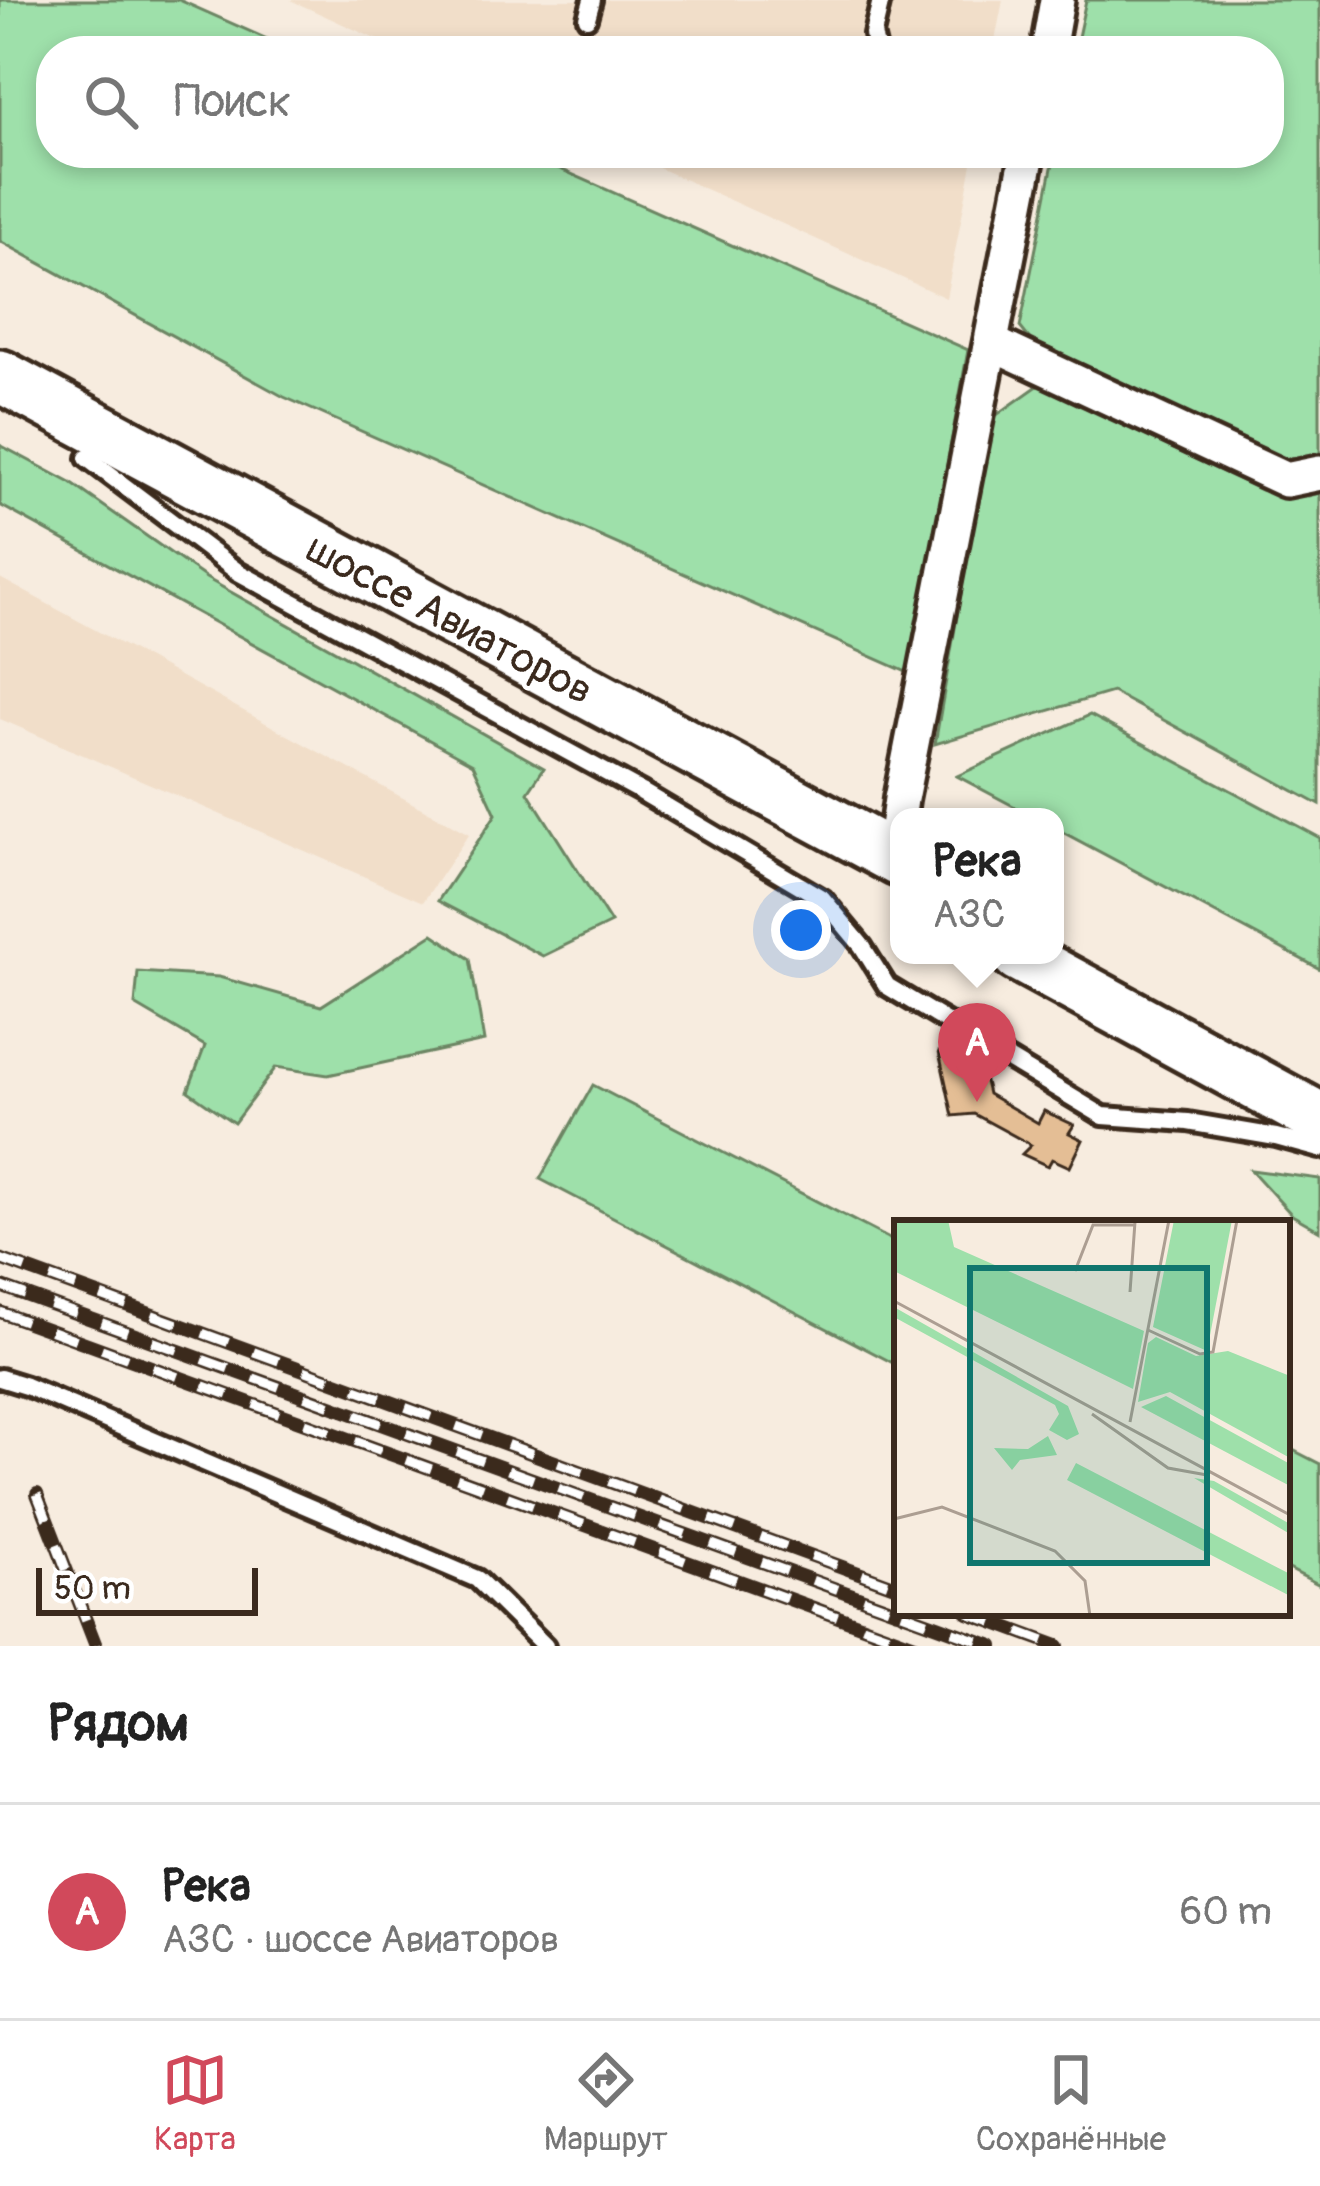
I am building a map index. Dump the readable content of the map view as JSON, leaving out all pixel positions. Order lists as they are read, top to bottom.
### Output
{
  "streets": {
    "main road": ["шоссе Авиаторов"]
  },
  "scale_bar": "50 m",
  "page": {
    "search": "Поиск",
    "popup": ["Река", "АЗС"],
    "pins": "A",
    "scale": "50 m",
    "heading": "Рядом",
    "list": [
      {
        "mark": "A",
        "name": "Река",
        "note": "АЗС · шоссе Авиаторов",
        "value": "60 m"
      }
    ],
    "nav": ["Карта", "Маршрут", "Сохранённые"]
  }
}
